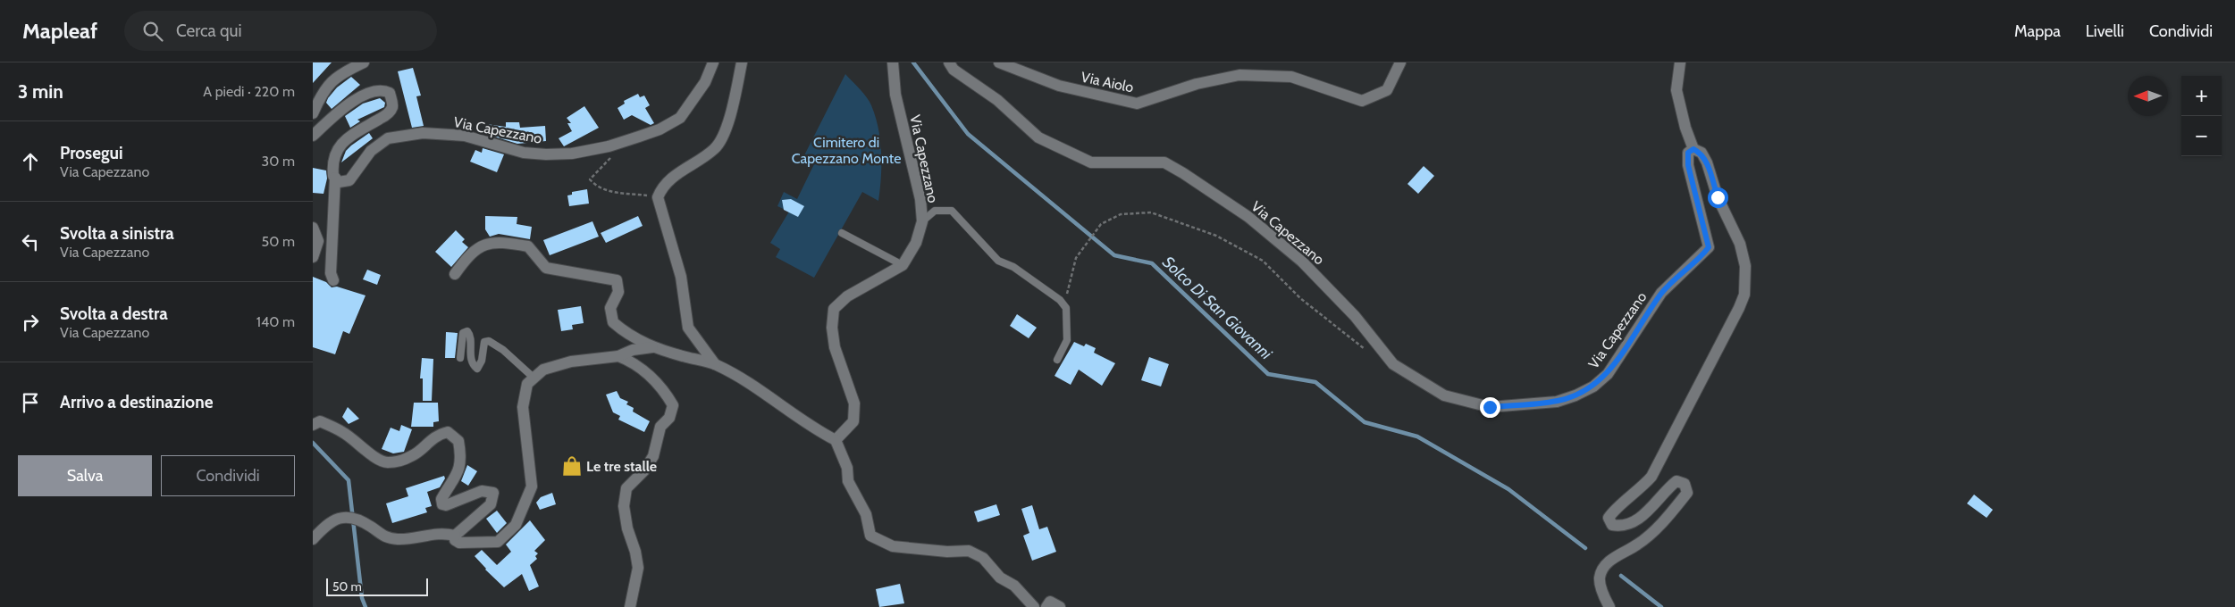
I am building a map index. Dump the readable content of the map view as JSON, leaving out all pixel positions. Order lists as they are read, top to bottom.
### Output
{
  "streets": {
    "street": ["Via Aiolo", "Via Capezzano"]
  },
  "water": ["Solco Di San Giovanni"],
  "parks": ["Cimitero di Capezzano Monte"],
  "places": {
    "shop": ["Le tre stalle"]
  },
  "scale_bar": "50 m",
  "north": "left",
  "page": {
    "header": "Mapleaf",
    "search": "Cerca qui",
    "nav": ["Mappa", "Livelli", "Condividi"],
    "heading": ["3 min", "A piedi · 220 m"],
    "map_buttons": ["+", "−"],
    "list": [
      ["Prosegui", "Via Capezzano", "30 m"],
      ["Svolta a sinistra", "Via Capezzano", "50 m"],
      ["Svolta a destra", "Via Capezzano", "140 m"],
      "Arrivo a destinazione"
    ],
    "buttons": ["Salva", "Condividi"],
    "scale": "50 m"
  }
}
